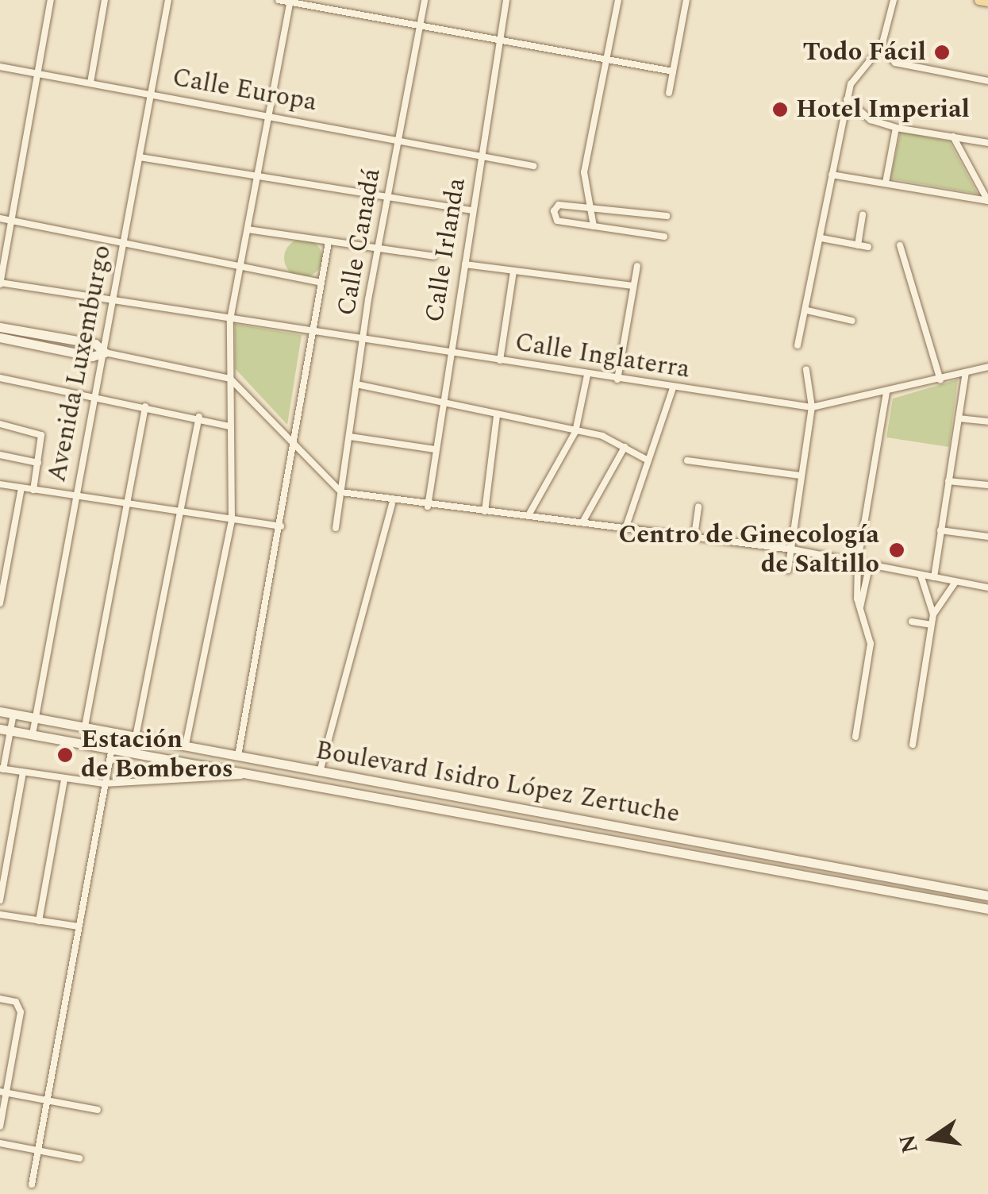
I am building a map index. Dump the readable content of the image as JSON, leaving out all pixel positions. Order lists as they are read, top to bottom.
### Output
{
  "streets": {
    "main road": ["Boulevard Isidro López Zertuche"],
    "street": [
      "Calle Europa",
      "Calle Canadá",
      "Calle Irlanda",
      "Calle Inglaterra",
      "Avenida Luxemburgo"
    ]
  },
  "crossings": [
    ["Calle Europa", "Calle Canadá"],
    ["Calle Europa", "Calle Irlanda"],
    ["Calle Europa", "Avenida Luxemburgo"],
    ["Calle Canadá", "Calle Inglaterra"],
    ["Calle Irlanda", "Calle Inglaterra"],
    ["Calle Inglaterra", "Avenida Luxemburgo"],
    ["Avenida Luxemburgo", "Boulevard Isidro López Zertuche"]
  ],
  "places": [
    "Todo Fácil",
    "Hotel Imperial",
    "Centro de Ginecología de Saltillo",
    "Estación de Bomberos"
  ],
  "north": "left"
}
